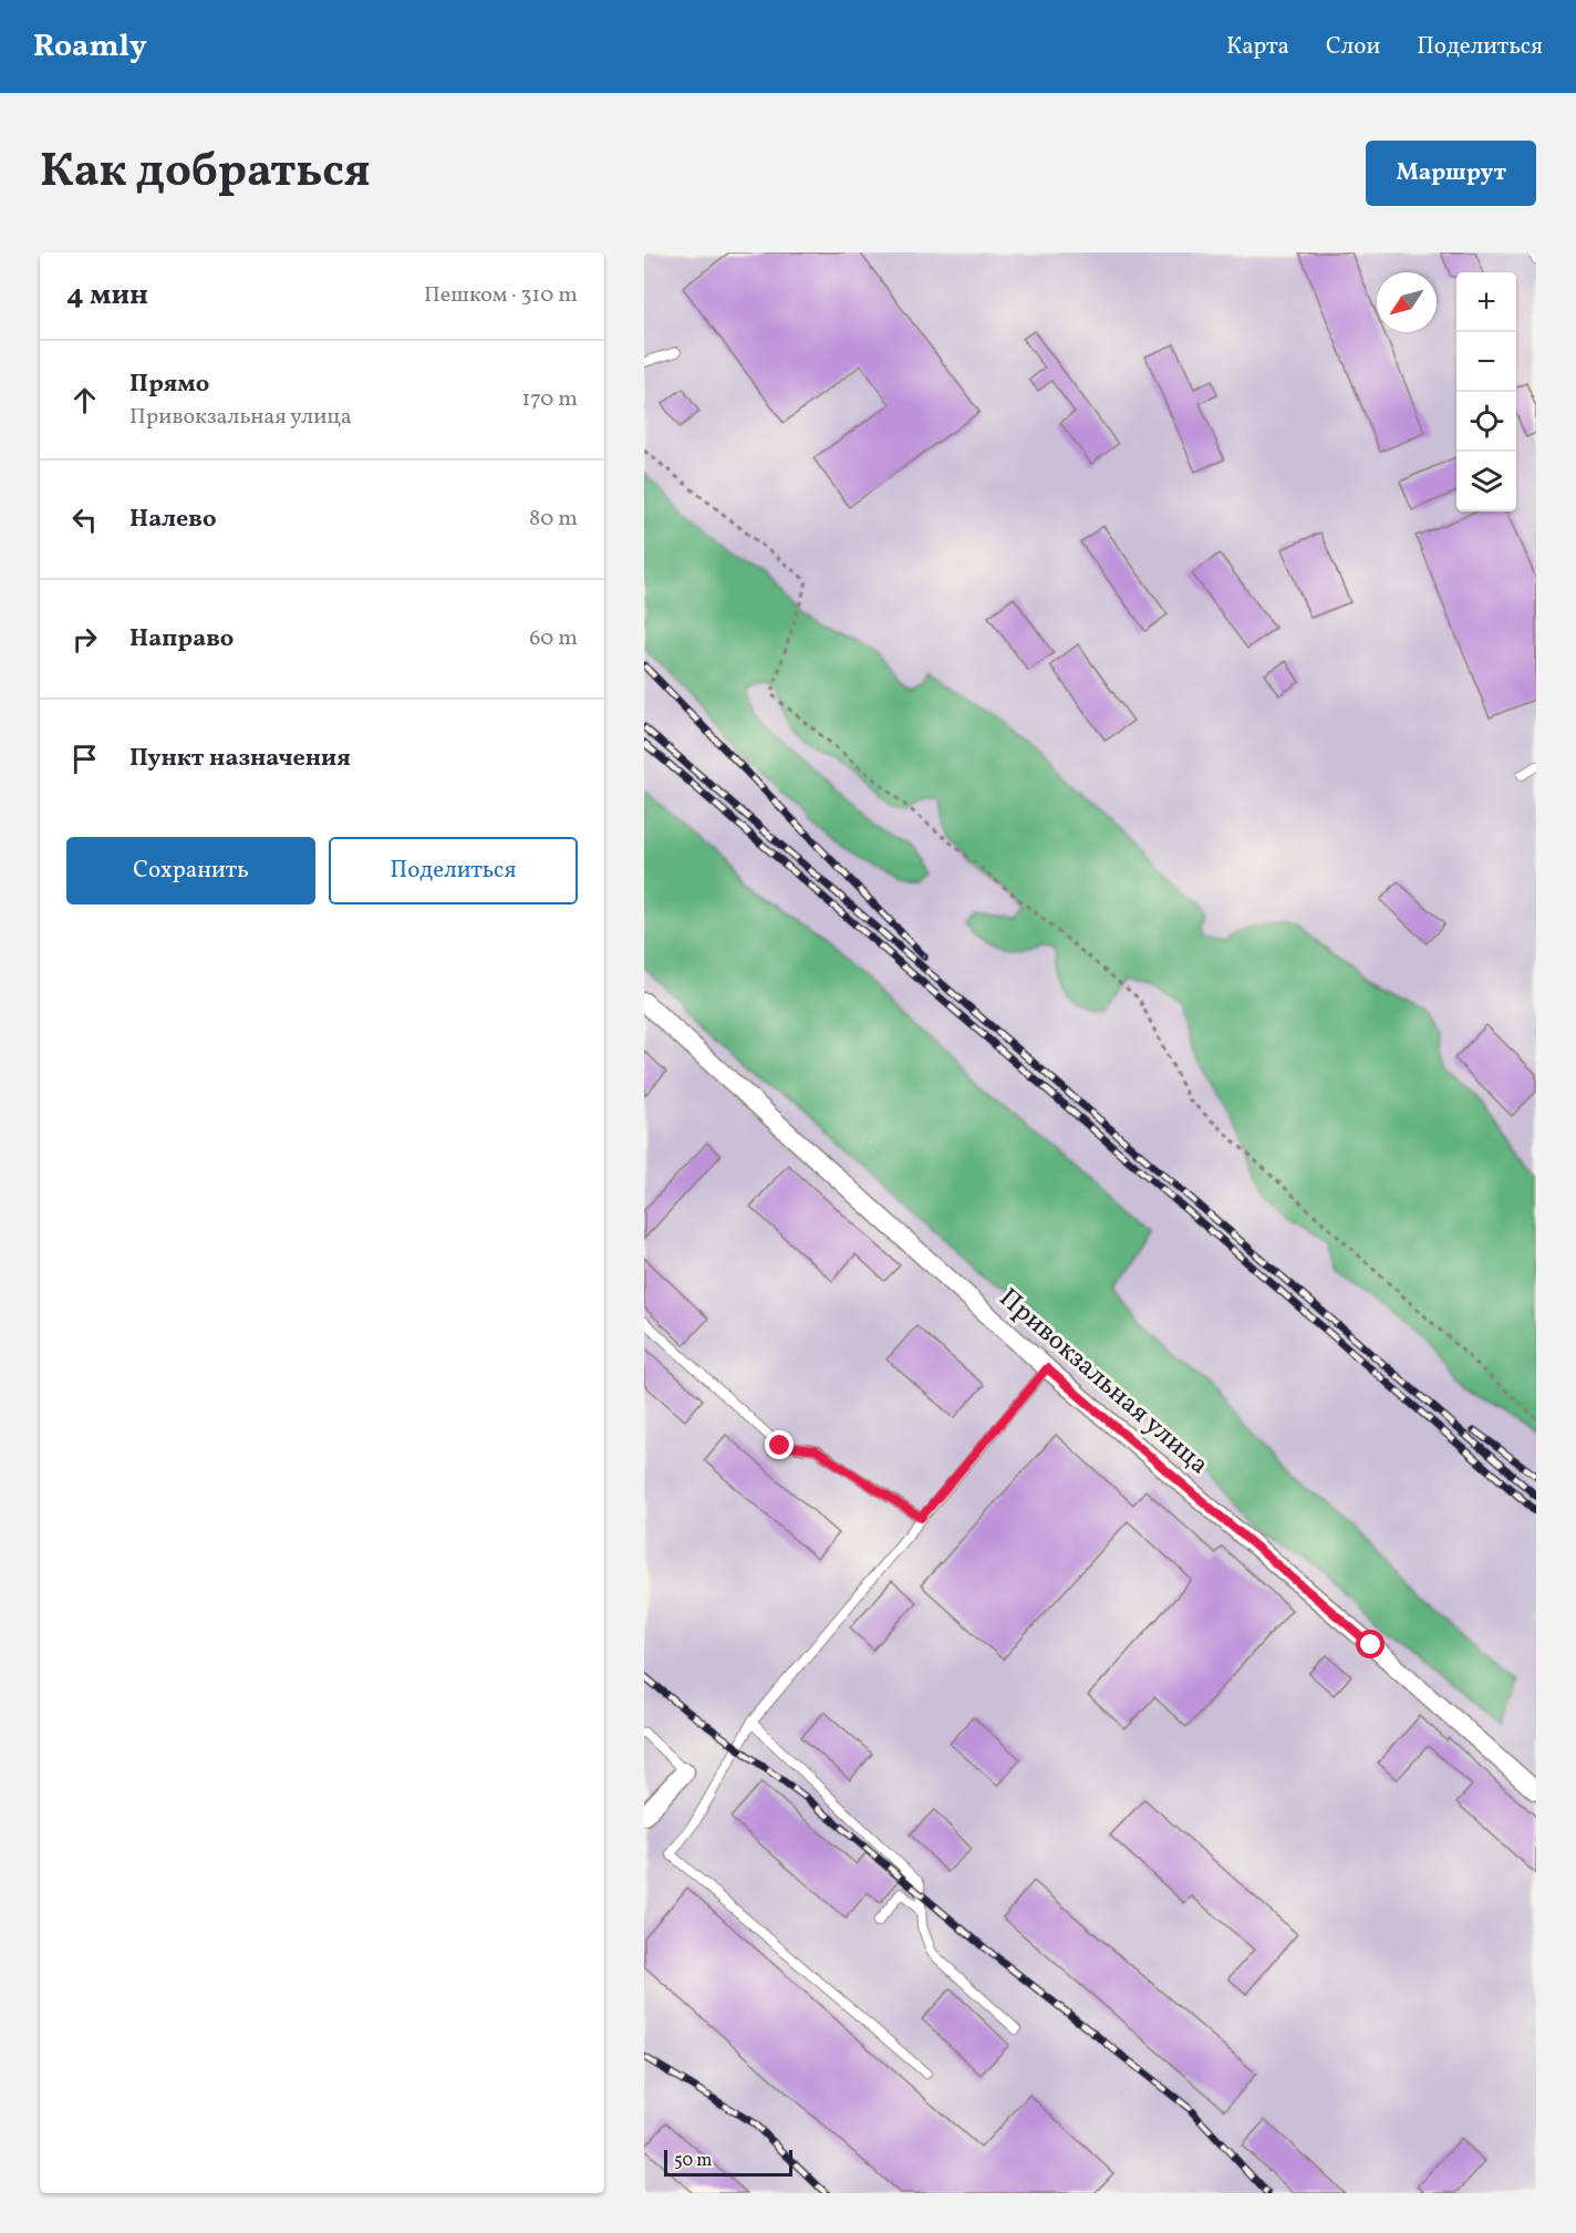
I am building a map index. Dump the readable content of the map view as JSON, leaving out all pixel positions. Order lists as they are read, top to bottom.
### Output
{
  "streets": {
    "street": ["Привокзальная улица"]
  },
  "scale_bar": "50 m",
  "north": "bottom left",
  "page": {
    "header": "Roamly",
    "nav": ["Карта", "Слои", "Поделиться"],
    "title": "Как добраться",
    "buttons": [
      "Маршрут",
      ["Сохранить", "Поделиться"]
    ],
    "heading": ["4 мин", "Пешком · 310 m"],
    "map_buttons": ["+", "−"],
    "list": [
      ["Прямо", "Привокзальная улица", "170 m"],
      ["Налево", "80 m"],
      ["Направо", "60 m"],
      "Пункт назначения"
    ],
    "scale": "50 m"
  }
}
